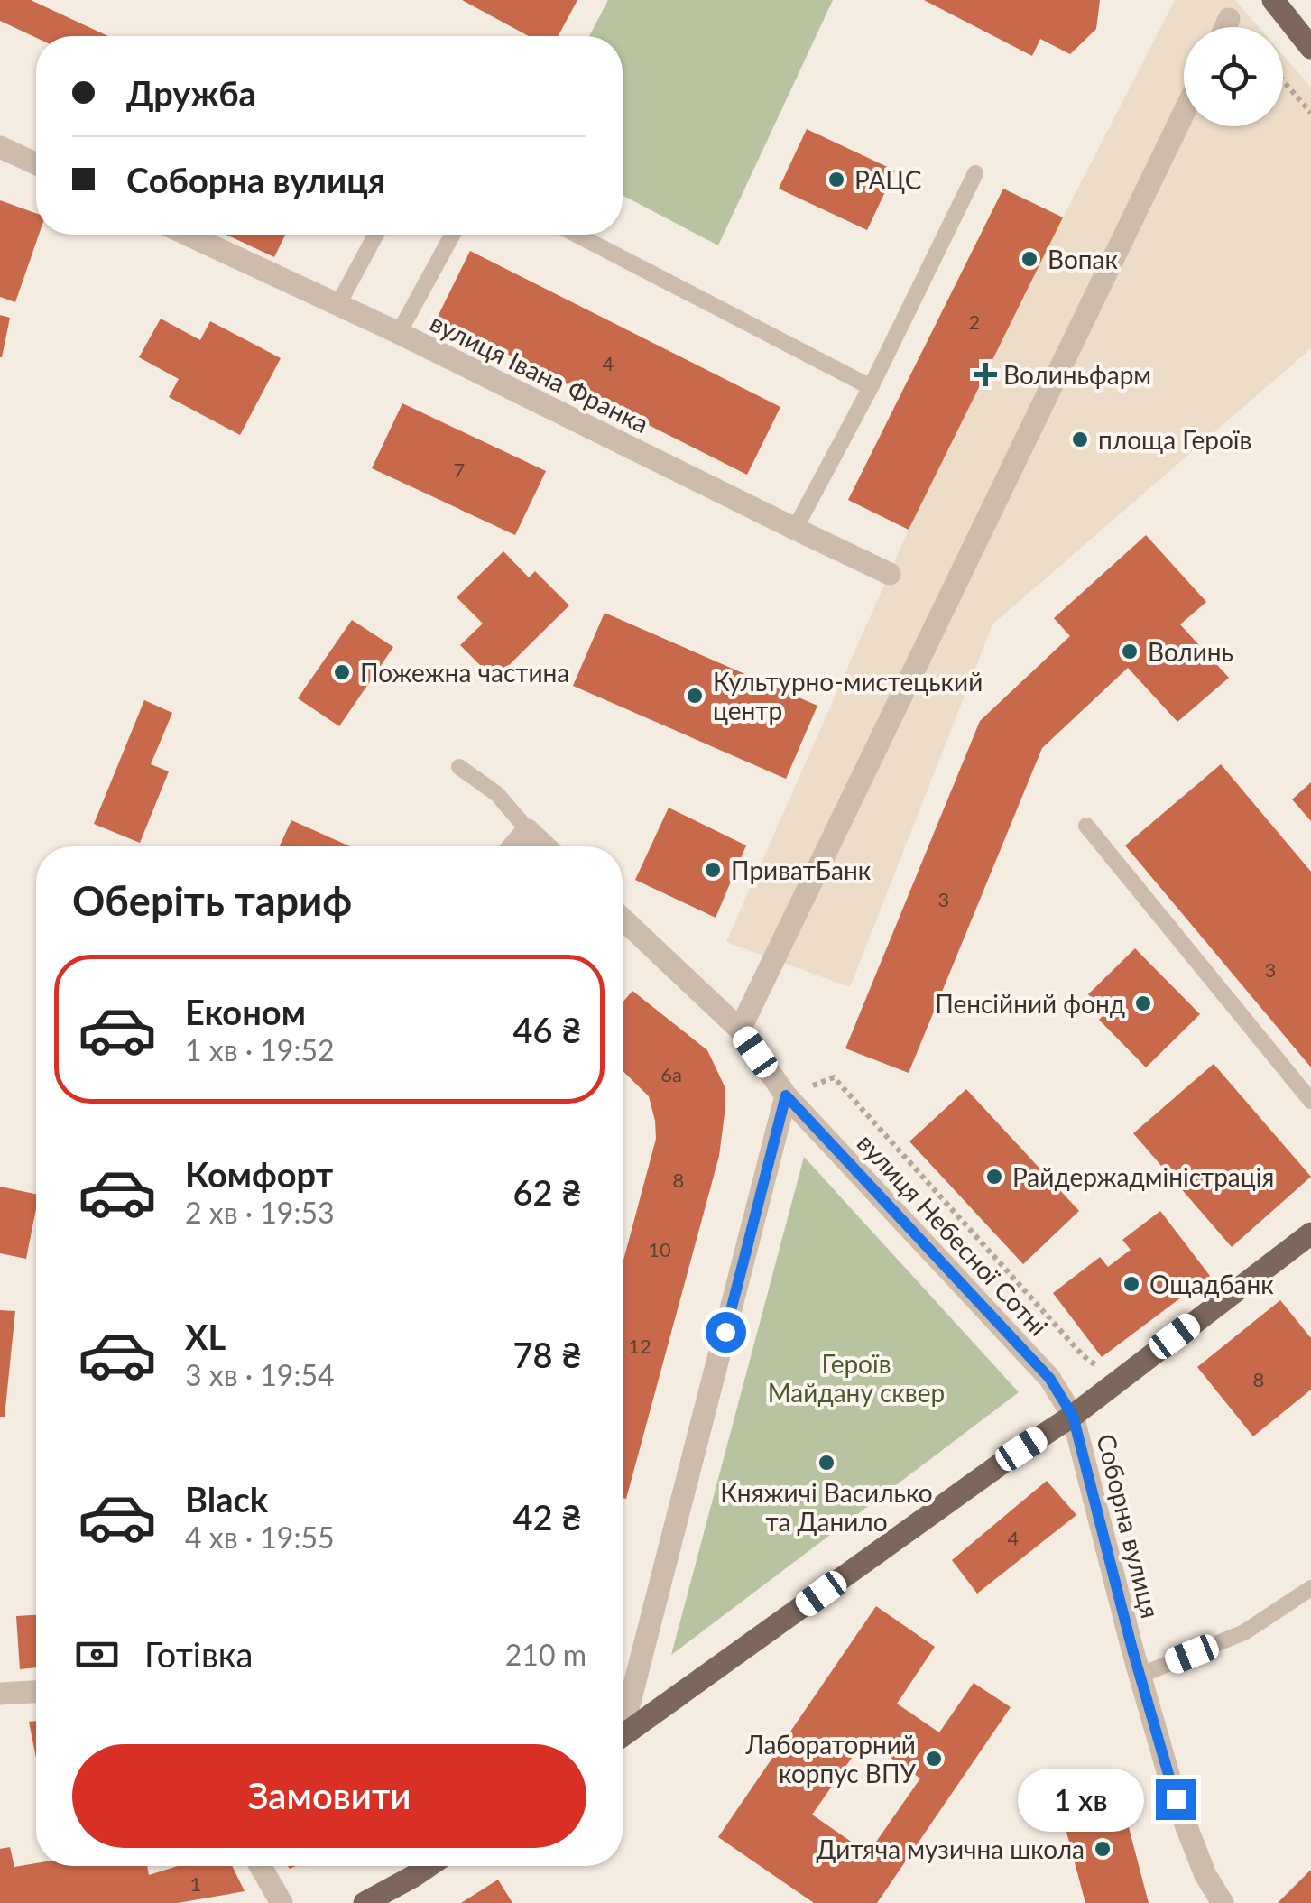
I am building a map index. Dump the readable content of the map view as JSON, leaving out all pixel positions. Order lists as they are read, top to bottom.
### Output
{
  "streets": {
    "street": ["вулиця Івана Франка", "вулиця Небесної Сотні", "Соборна вулиця"]
  },
  "crossings": [
    ["вулиця Небесної Сотні", "Соборна вулиця"]
  ],
  "parks": ["Героїв Майдану сквер"],
  "places": {
    "other": [
      "РАЦС",
      "Вопак",
      "площа Героїв",
      "Волинь",
      "Пожежна частина",
      "Культурно-мистецький центр",
      "ПриватБанк",
      "Пенсійний фонд",
      "Райдержадміністрація",
      "Ощадбанк",
      "Княжичі Василько та Данило",
      "Лабораторний корпус ВПУ",
      "Дитяча музична школа"
    ],
    "health": ["Волиньфарм"]
  },
  "house_numbers": [
    "2",
    "4",
    "7",
    "3",
    "3",
    "6а",
    "8",
    "10",
    "12",
    "8",
    "4",
    "1"
  ],
  "page": {
    "banner": ["Дружба", "Соборна вулиця"],
    "heading": "Оберіть тариф",
    "list": [
      {
        "name": "Економ",
        "note": "1 хв · 19:52",
        "value": "46 ₴"
      },
      {
        "name": "Комфорт",
        "note": "2 хв · 19:53",
        "value": "62 ₴"
      },
      {
        "name": "XL",
        "note": "3 хв · 19:54",
        "value": "78 ₴"
      },
      {
        "name": "Black",
        "note": "4 хв · 19:55",
        "value": "42 ₴"
      }
    ],
    "pay": ["Готівка", "210 m"],
    "buttons": "Замовити",
    "bubble": "1 хв"
  }
}
